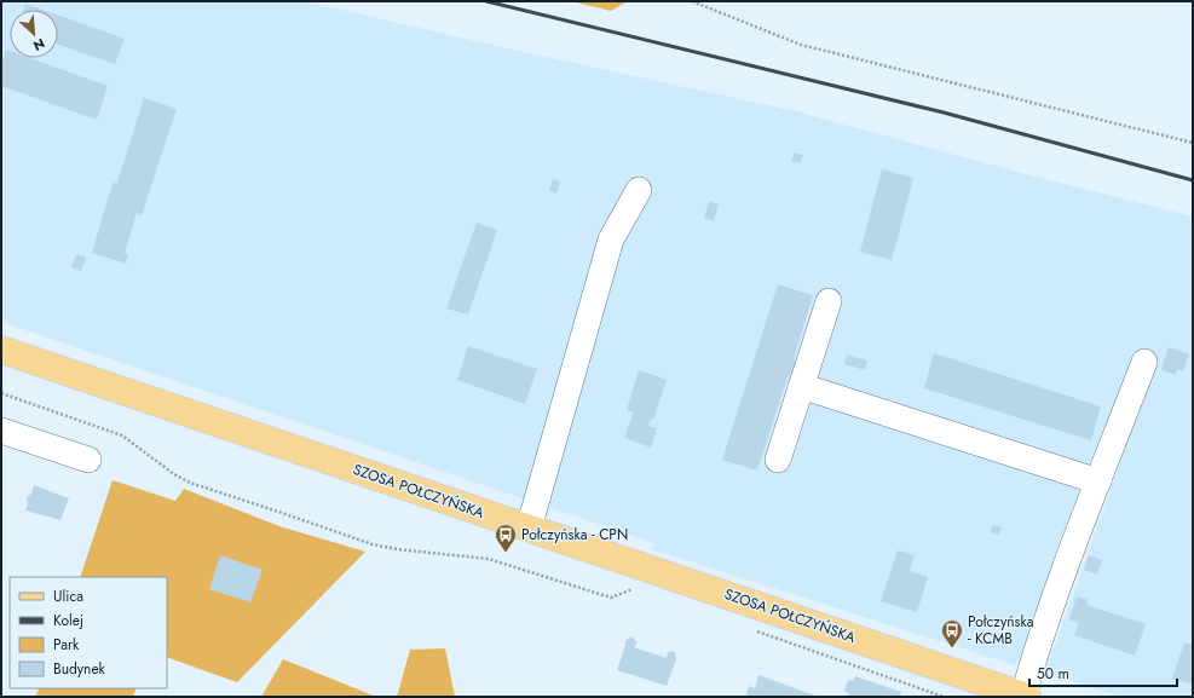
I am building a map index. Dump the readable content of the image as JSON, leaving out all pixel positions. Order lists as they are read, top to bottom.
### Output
{
  "streets": {
    "main road": ["SZOSA POŁCZYŃSKA"]
  },
  "places": {
    "bus stop": ["Połczyńska - CPN", "Połczyńska - KCMB"]
  },
  "legend": [
    "Ulica",
    "Kolej",
    "Park",
    "Budynek"
  ],
  "scale_bar": "50 m",
  "north": "bottom right"
}
